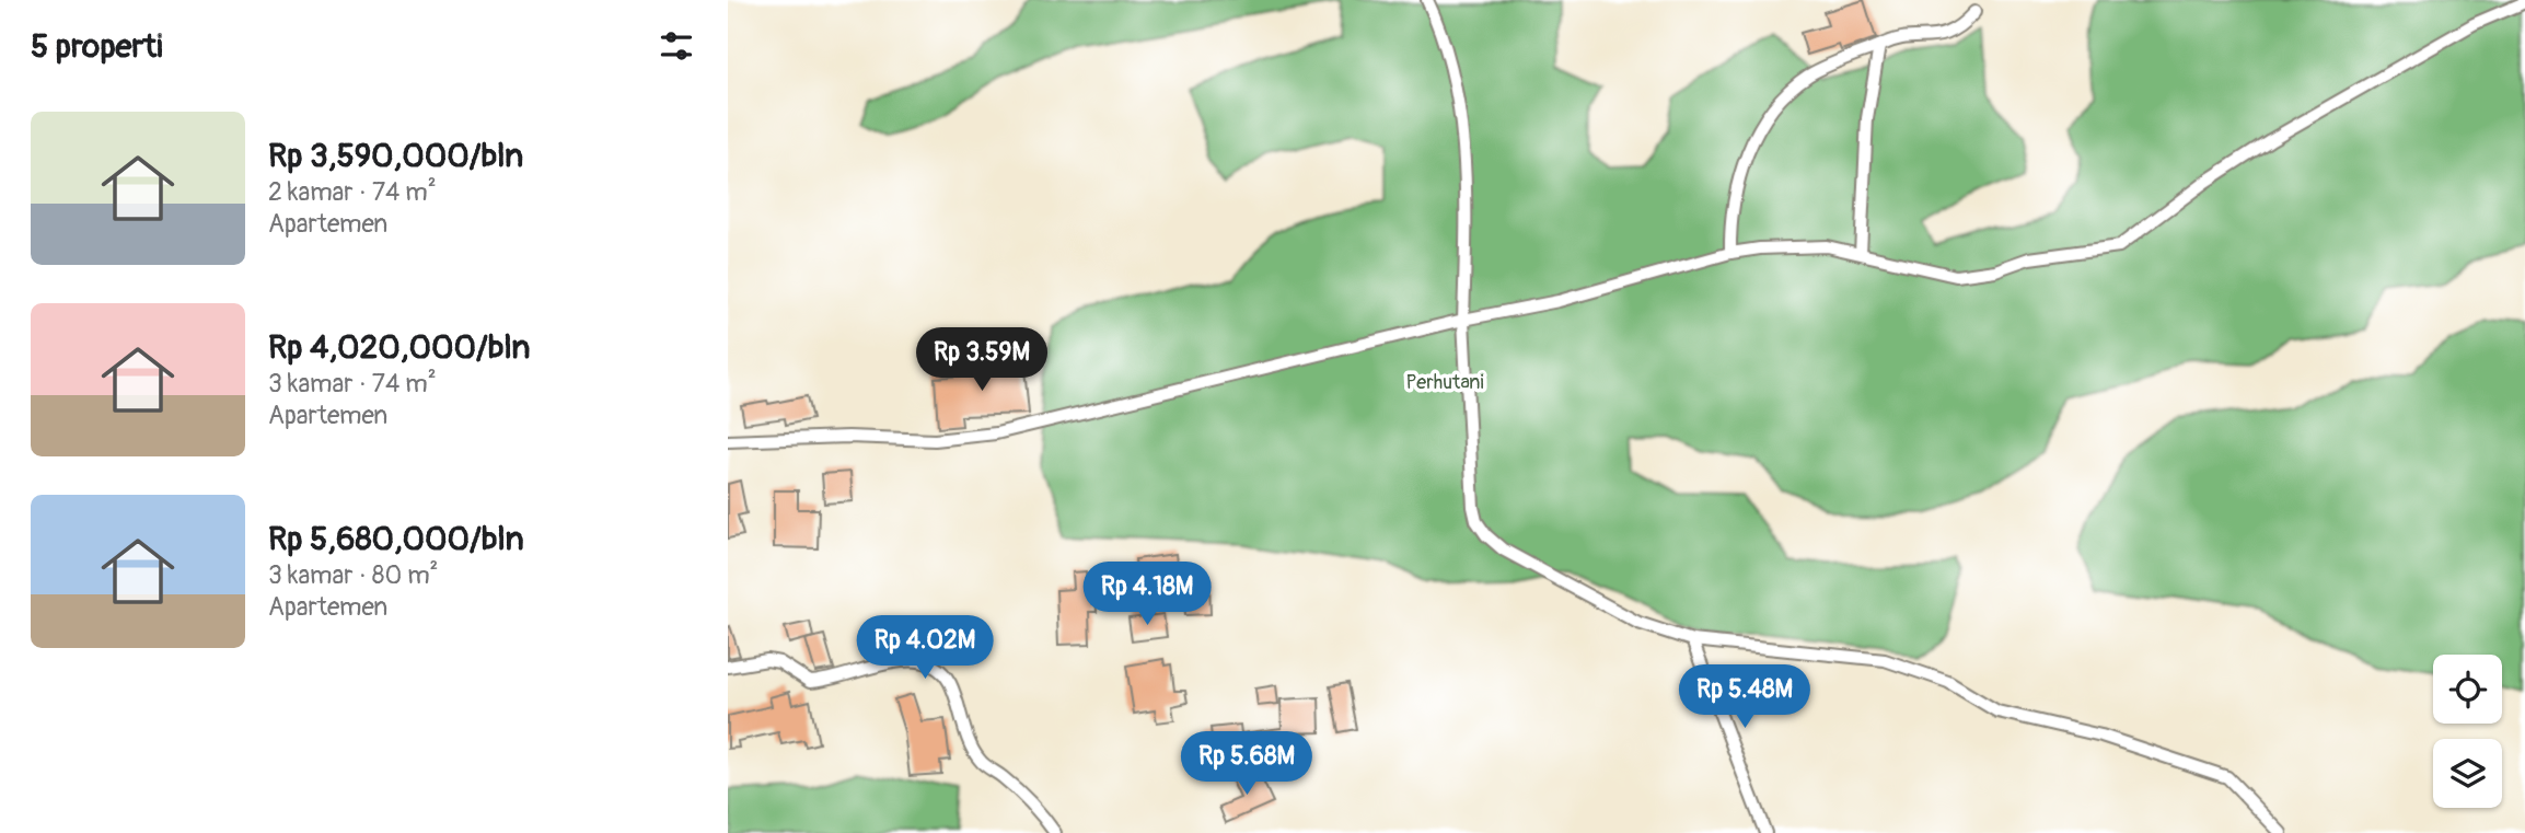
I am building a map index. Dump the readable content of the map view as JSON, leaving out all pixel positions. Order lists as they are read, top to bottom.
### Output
{
  "parks": ["Perhutani"],
  "page": {
    "heading": "5 properti",
    "list": [
      {
        "name": "Rp 3,590,000/bln",
        "note": "2 kamar · 74 m² · Apartemen"
      },
      {
        "name": "Rp 4,020,000/bln",
        "note": "3 kamar · 74 m² · Apartemen"
      },
      {
        "name": "Rp 5,680,000/bln",
        "note": "3 kamar · 80 m² · Apartemen"
      }
    ],
    "price": [
      "Rp 3.59M",
      "Rp 4.18M",
      "Rp 4.02M",
      "Rp 5.48M",
      "Rp 5.68M"
    ]
  }
}
